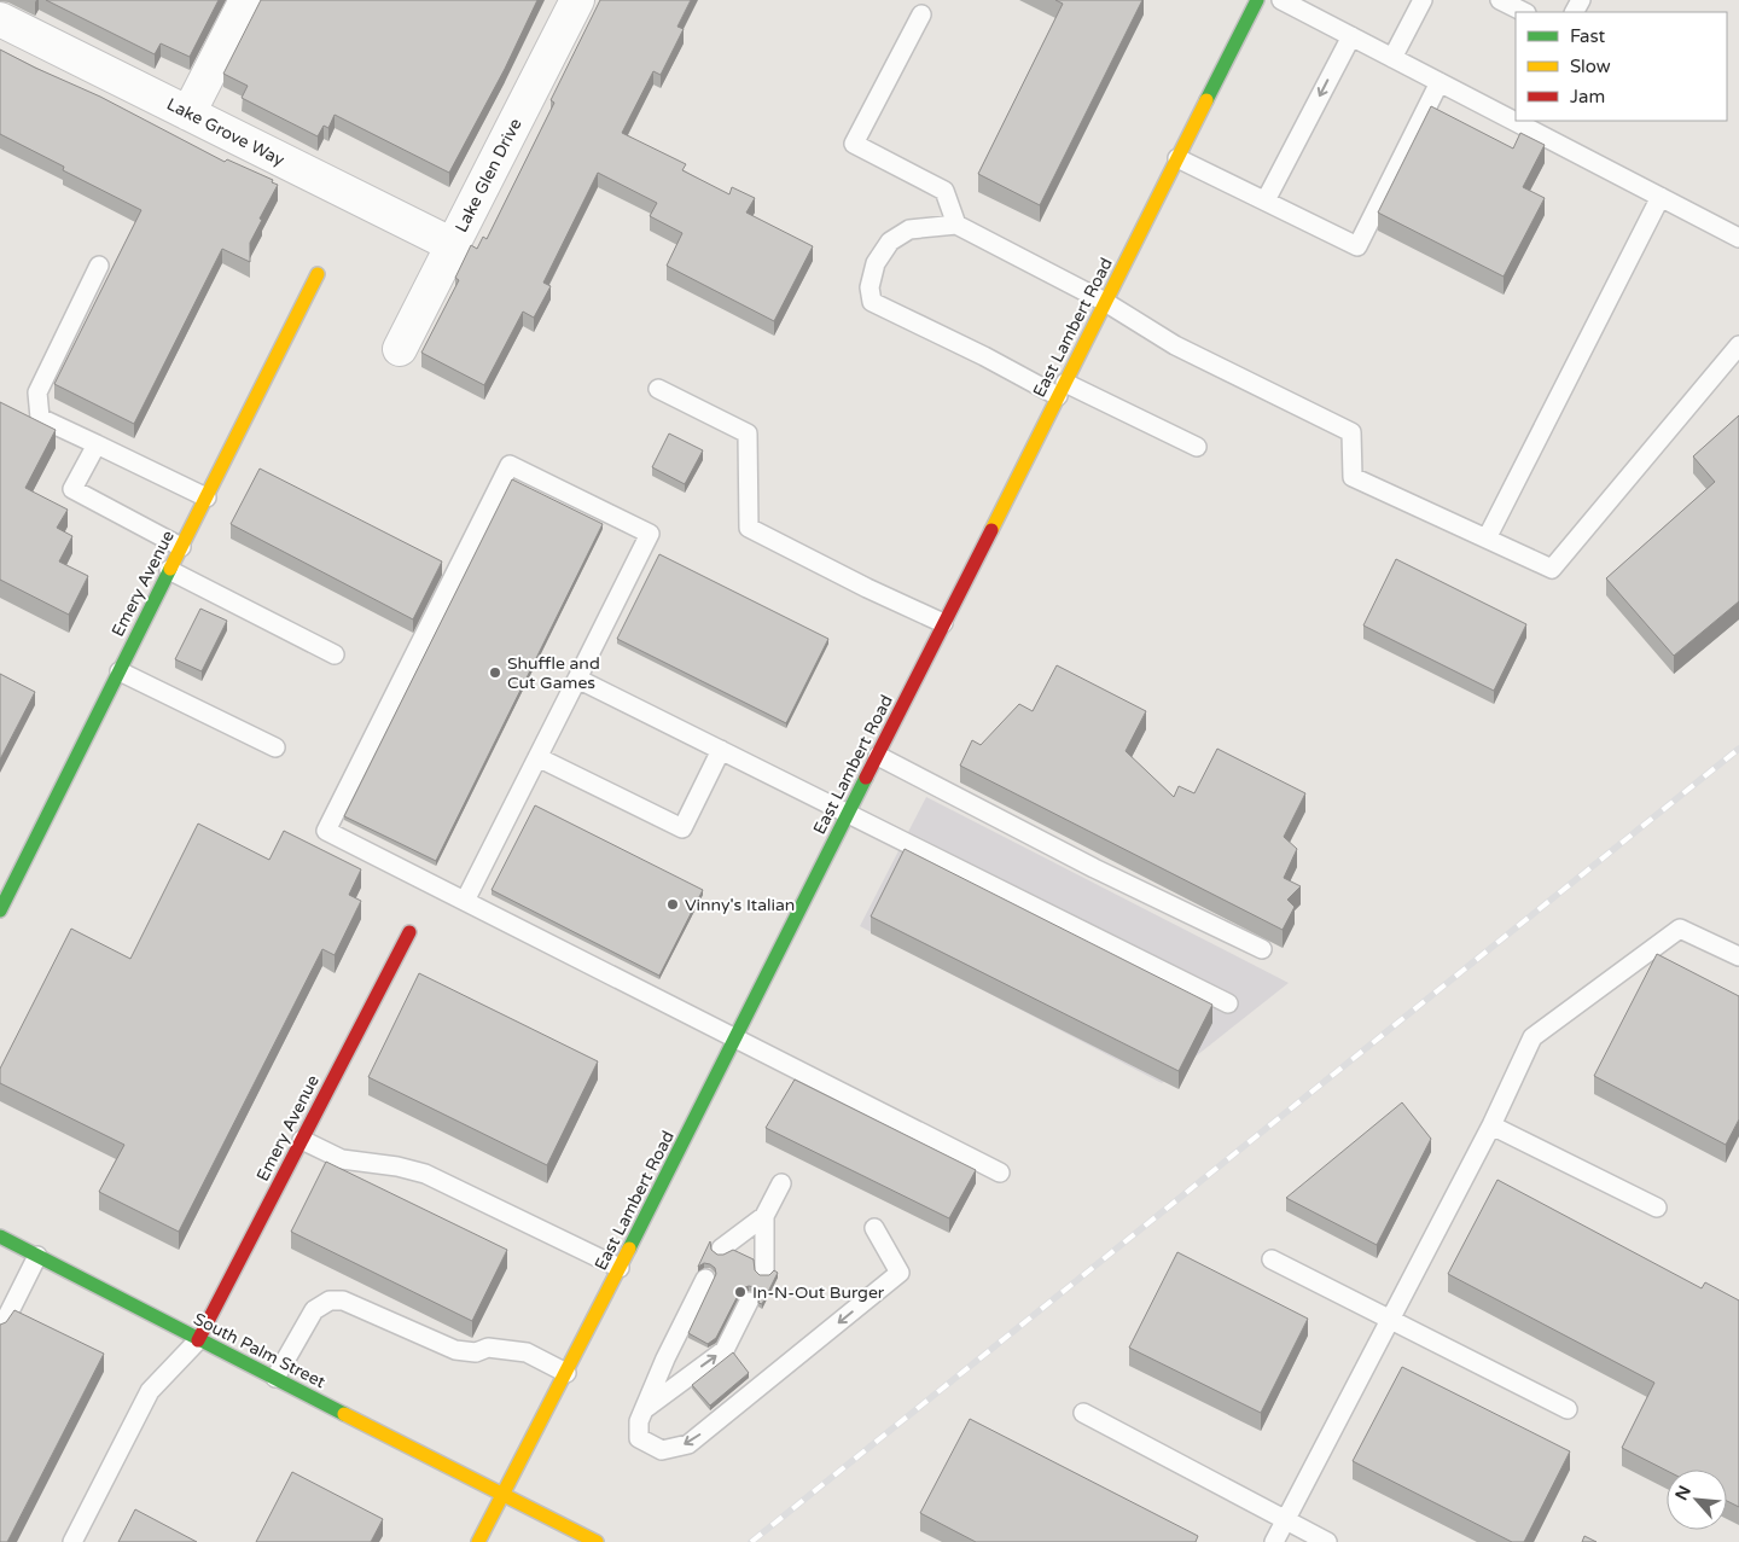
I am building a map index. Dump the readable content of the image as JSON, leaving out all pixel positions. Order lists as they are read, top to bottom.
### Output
{
  "streets": {
    "street": [
      "Lake Grove Way",
      "Lake Glen Drive",
      "East Lambert Road",
      "Emery Avenue",
      "South Palm Street"
    ]
  },
  "crossings": [
    ["Lake Grove Way", "Lake Glen Drive"],
    ["East Lambert Road", "South Palm Street"],
    ["Emery Avenue", "South Palm Street"]
  ],
  "places": ["Shuffle and Cut Games", "Vinny's Italian", "In-N-Out Burger"],
  "legend": ["Fast", "Slow", "Jam"],
  "north": "top left"
}
